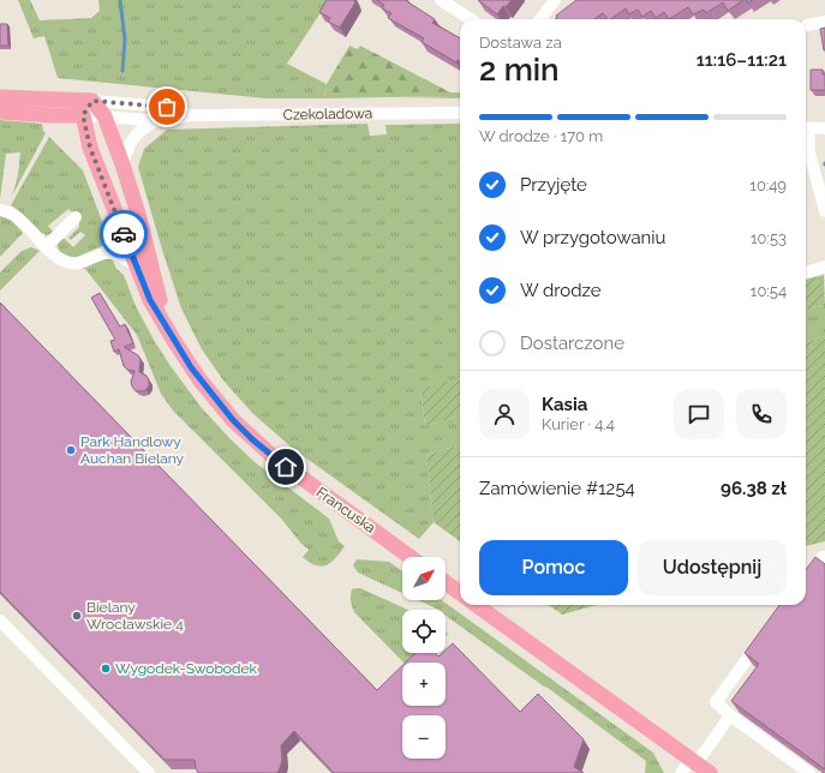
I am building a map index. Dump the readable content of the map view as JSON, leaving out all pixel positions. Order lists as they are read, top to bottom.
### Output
{
  "streets": {
    "main road": ["Czekoladowa", "Francuska"]
  },
  "places": ["Park Handlowy Auchan Bielany", "Bielany Wrocławskie 4", "Wygodek-Swobodek"],
  "north": "top right",
  "page": {
    "heading": ["2 min", "Dostawa za", "11:16–11:21"],
    "panel": [
      "Kasia",
      "Kurier · 4.4",
      "Zamówienie #1254",
      "96.38 zł"
    ],
    "bar": "W drodze · 170 m",
    "list": [
      ["Przyjęte", "10:49"],
      ["W przygotowaniu", "10:53"],
      ["W drodze", "10:54"],
      "Dostarczone"
    ],
    "buttons": ["Pomoc", "Udostępnij"],
    "map_buttons": ["+", "−"]
  }
}
